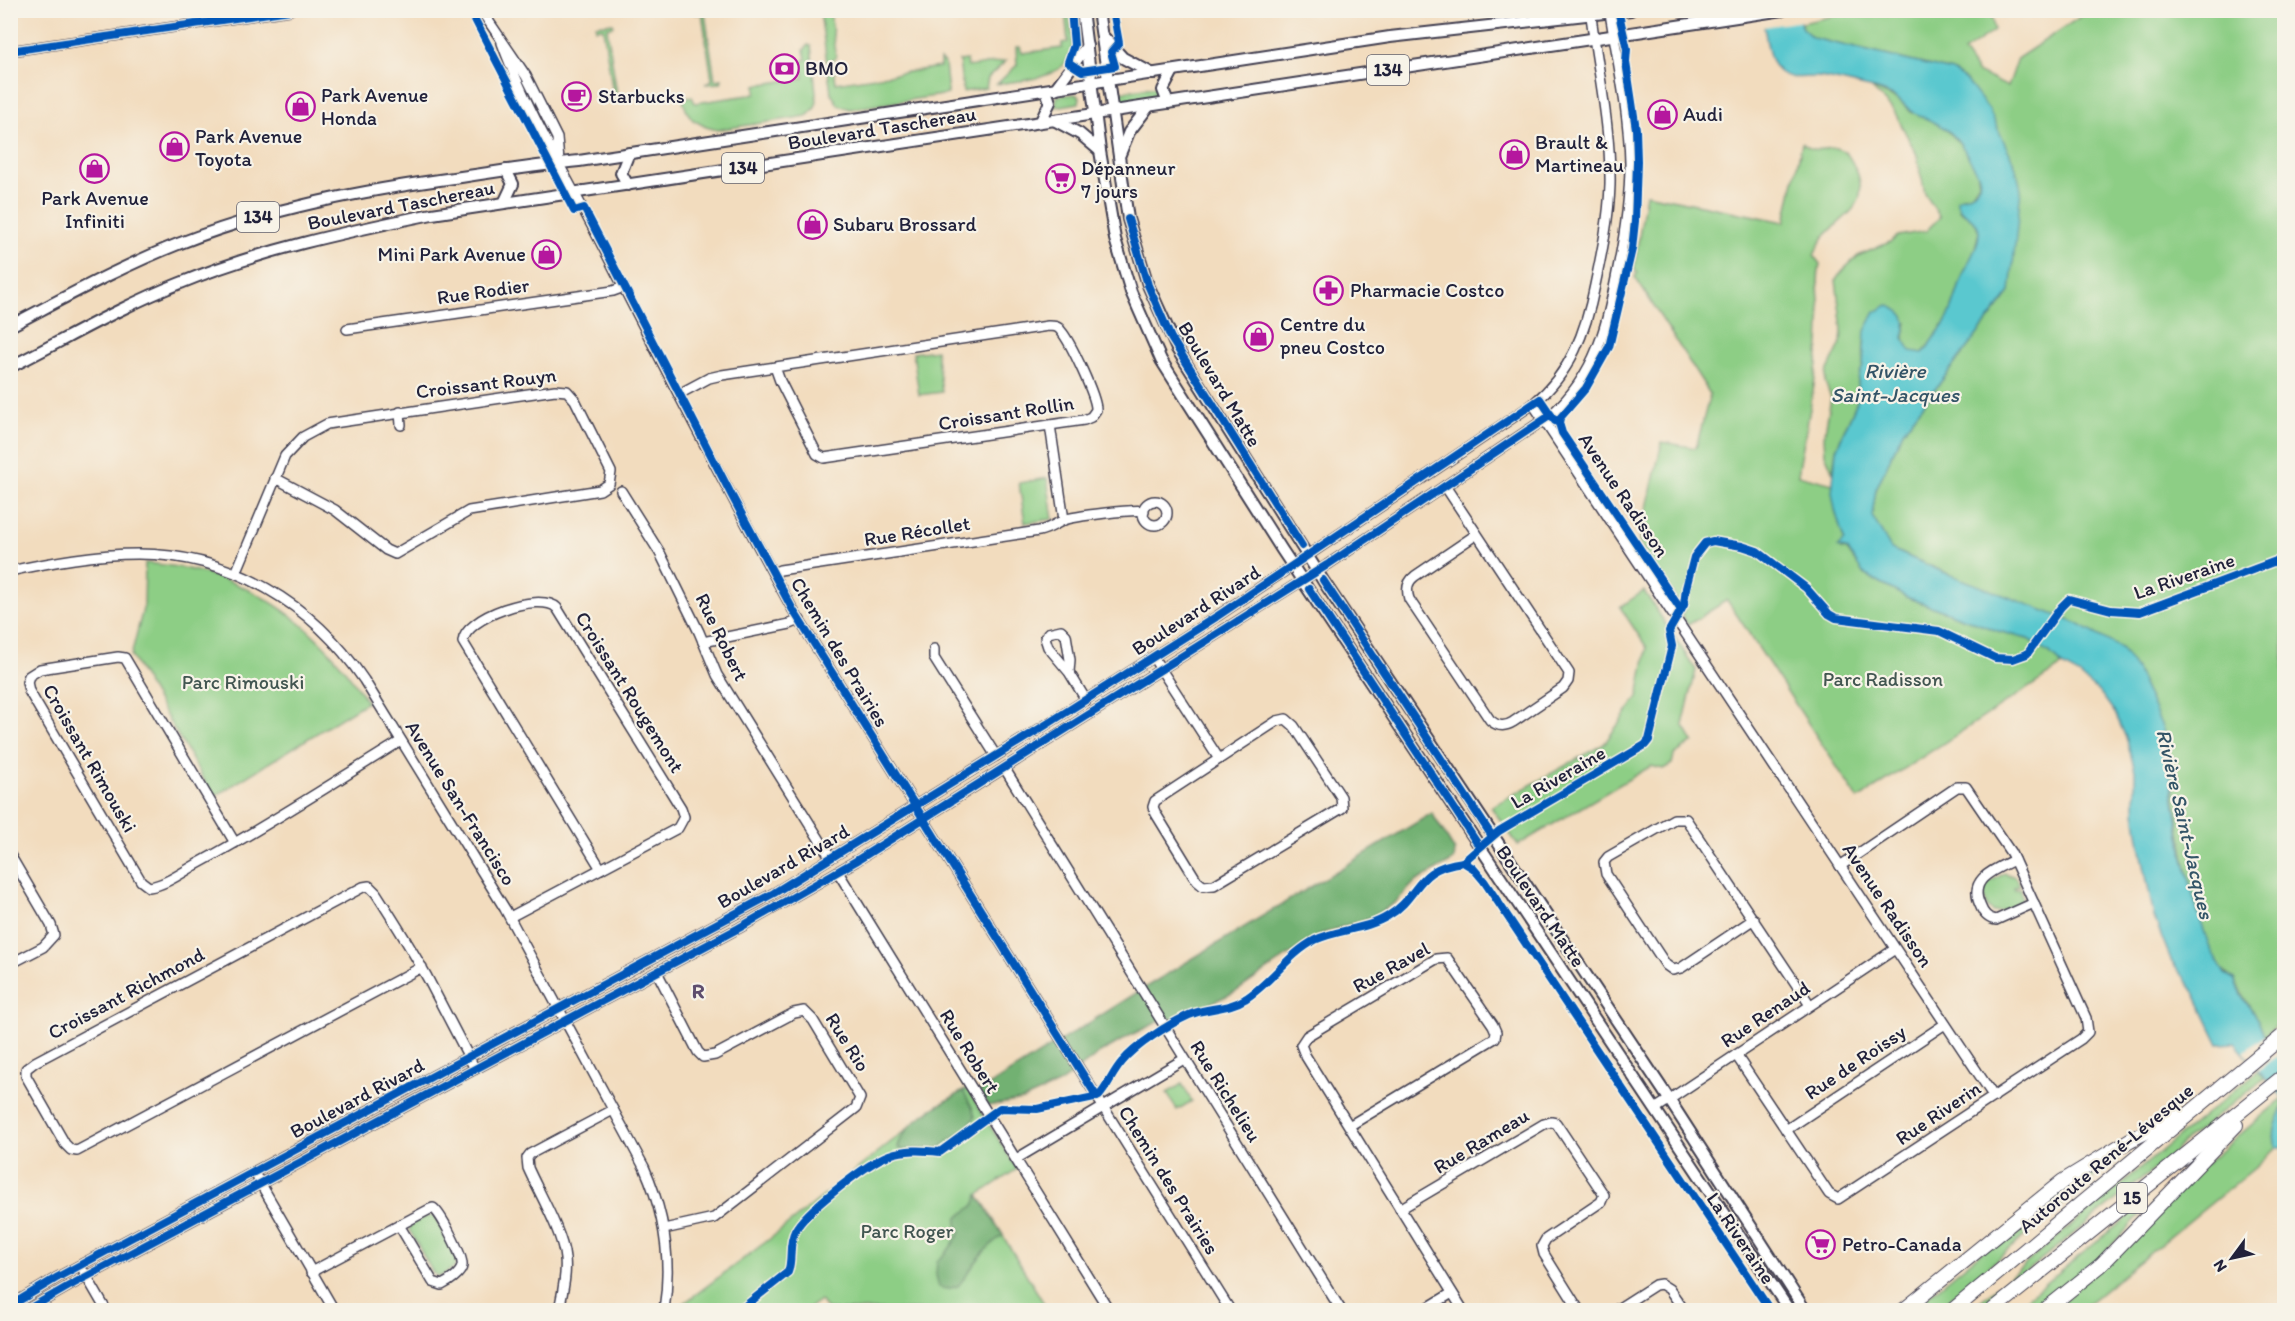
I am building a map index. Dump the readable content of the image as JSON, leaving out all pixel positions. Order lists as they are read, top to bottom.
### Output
{
  "streets": {
    "highway": ["Autoroute René-Lévesque", "15"],
    "main road": ["134", "Boulevard Taschereau", "Boulevard Matte"],
    "street": [
      "Rue Rodier",
      "Croissant Rouyn",
      "Croissant Rollin",
      "Avenue Radisson",
      "Rue Récollet",
      "Boulevard Rivard",
      "Rue Robert",
      "Chemin des Prairies",
      "Croissant Rougemont",
      "Croissant Rimouski",
      "Avenue San-Francisco",
      "Rue Ravel",
      "Croissant Richmond",
      "Rue Renaud",
      "Rue Rio",
      "Rue de Roissy",
      "Rue Richelieu",
      "Rue Riverin",
      "Rue Rameau"
    ],
    "cycle path": ["La Riveraine"]
  },
  "crossings": [
    ["Boulevard Taschereau", "Boulevard Matte"],
    ["Boulevard Taschereau", "Boulevard Rivard"],
    ["Boulevard Taschereau", "Chemin des Prairies"],
    ["Rue Rodier", "Chemin des Prairies"],
    ["Croissant Rouyn", "Avenue San-Francisco"],
    ["Boulevard Matte", "Boulevard Rivard"],
    ["Boulevard Matte", "Rue Renaud"],
    ["Croissant Rollin", "Chemin des Prairies"],
    ["Avenue Radisson", "Boulevard Rivard"],
    ["Avenue Radisson", "Rue Renaud"],
    ["Avenue Radisson", "Rue de Roissy"],
    ["Avenue Radisson", "Rue Riverin"],
    ["Rue Récollet", "Chemin des Prairies"],
    ["Boulevard Rivard", "Rue Robert"],
    ["Boulevard Rivard", "Chemin des Prairies"],
    ["Boulevard Rivard", "Avenue San-Francisco"],
    ["Boulevard Rivard", "Croissant Richmond"],
    ["Boulevard Rivard", "Rue Rio"],
    ["Boulevard Rivard", "Rue Richelieu"],
    ["Croissant Rougemont", "Avenue San-Francisco"],
    ["Croissant Rimouski", "Avenue San-Francisco"],
    ["Avenue San-Francisco", "Rue Rio"],
    ["Rue Ravel", "Rue Rameau"],
    ["Rue Renaud", "Rue Riverin"],
    ["Rue de Roissy", "Rue Riverin"]
  ],
  "districts": ["R"],
  "water": ["Rivière Saint-Jacques"],
  "parks": ["Parc Radisson", "Parc Rimouski", "Parc Roger"],
  "places": {
    "bank": ["BMO"],
    "cafe": ["Starbucks"],
    "shop": [
      "Park Avenue Honda",
      "Audi",
      "Park Avenue Toyota",
      "Brault & Martineau",
      "Park Avenue Infiniti",
      "Subaru Brossard",
      "Mini Park Avenue",
      "Centre du pneu Costco"
    ],
    "supermarket": ["Dépanneur 7 jours", "Petro-Canada"],
    "pharmacy": ["Pharmacie Costco"]
  },
  "north": "bottom left"
}
